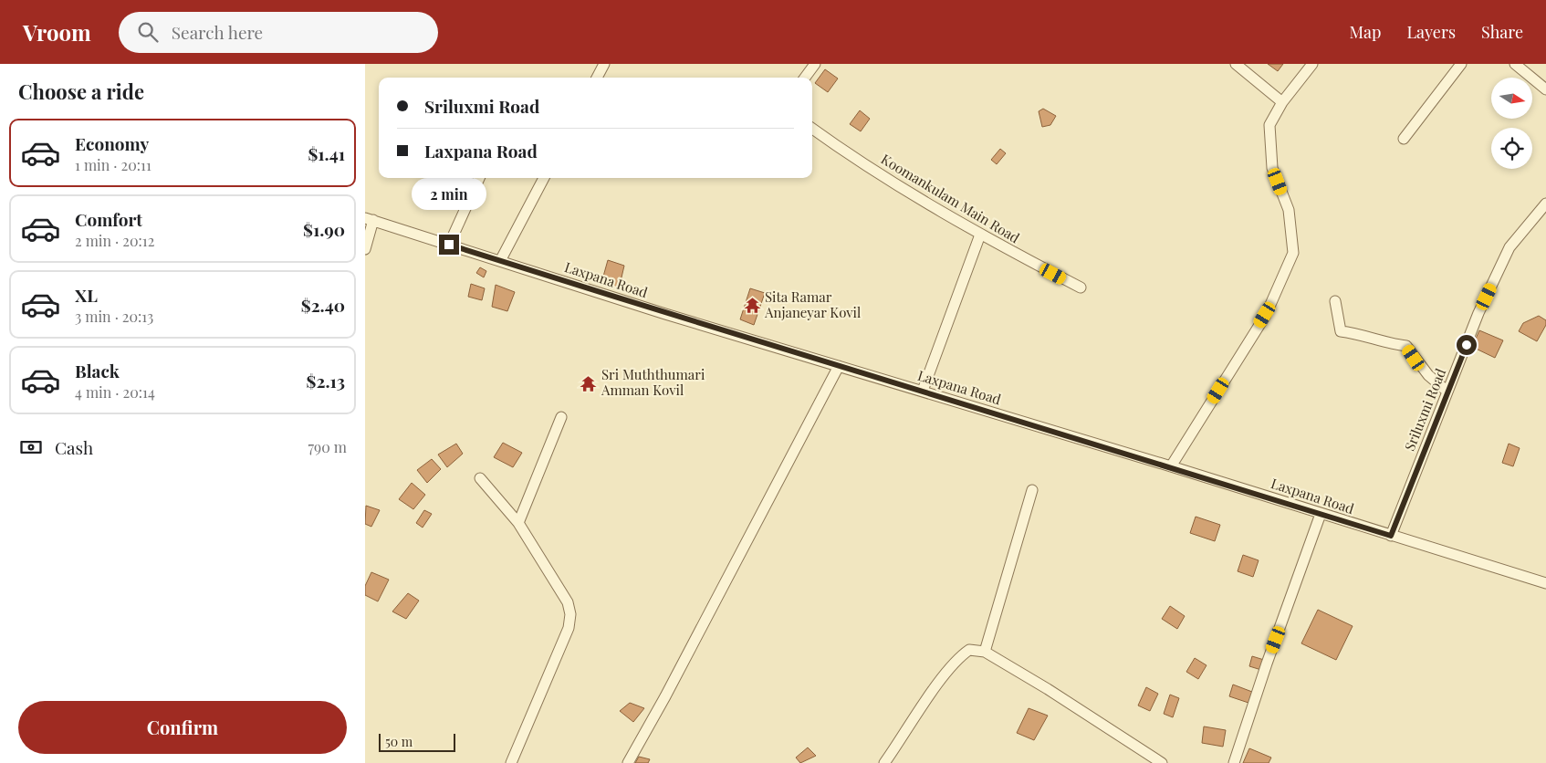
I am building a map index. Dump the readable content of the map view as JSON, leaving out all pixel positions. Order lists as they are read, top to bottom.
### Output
{
  "streets": {
    "street": ["Koomankulam Main Road", "Laxpana Road", "Sriluxmi Road"]
  },
  "crossings": [
    ["Laxpana Road", "Sriluxmi Road"]
  ],
  "places": {
    "temple": ["Sita Ramar Anjaneyar Kovil", "Sri Muththumari Amman Kovil"]
  },
  "scale_bar": "50 m",
  "north": "right",
  "page": {
    "header": "Vroom",
    "search": "Search here",
    "nav": ["Map", "Layers", "Share"],
    "heading": "Choose a ride",
    "banner": ["Sriluxmi Road", "Laxpana Road"],
    "list": [
      {
        "name": "Economy",
        "note": "1 min · 20:11",
        "value": "$1.41"
      },
      {
        "name": "Comfort",
        "note": "2 min · 20:12",
        "value": "$1.90"
      },
      {
        "name": "XL",
        "note": "3 min · 20:13",
        "value": "$2.40"
      },
      {
        "name": "Black",
        "note": "4 min · 20:14",
        "value": "$2.13"
      }
    ],
    "bubble": "2 min",
    "pay": ["Cash", "790 m"],
    "buttons": "Confirm",
    "scale": "50 m"
  }
}
